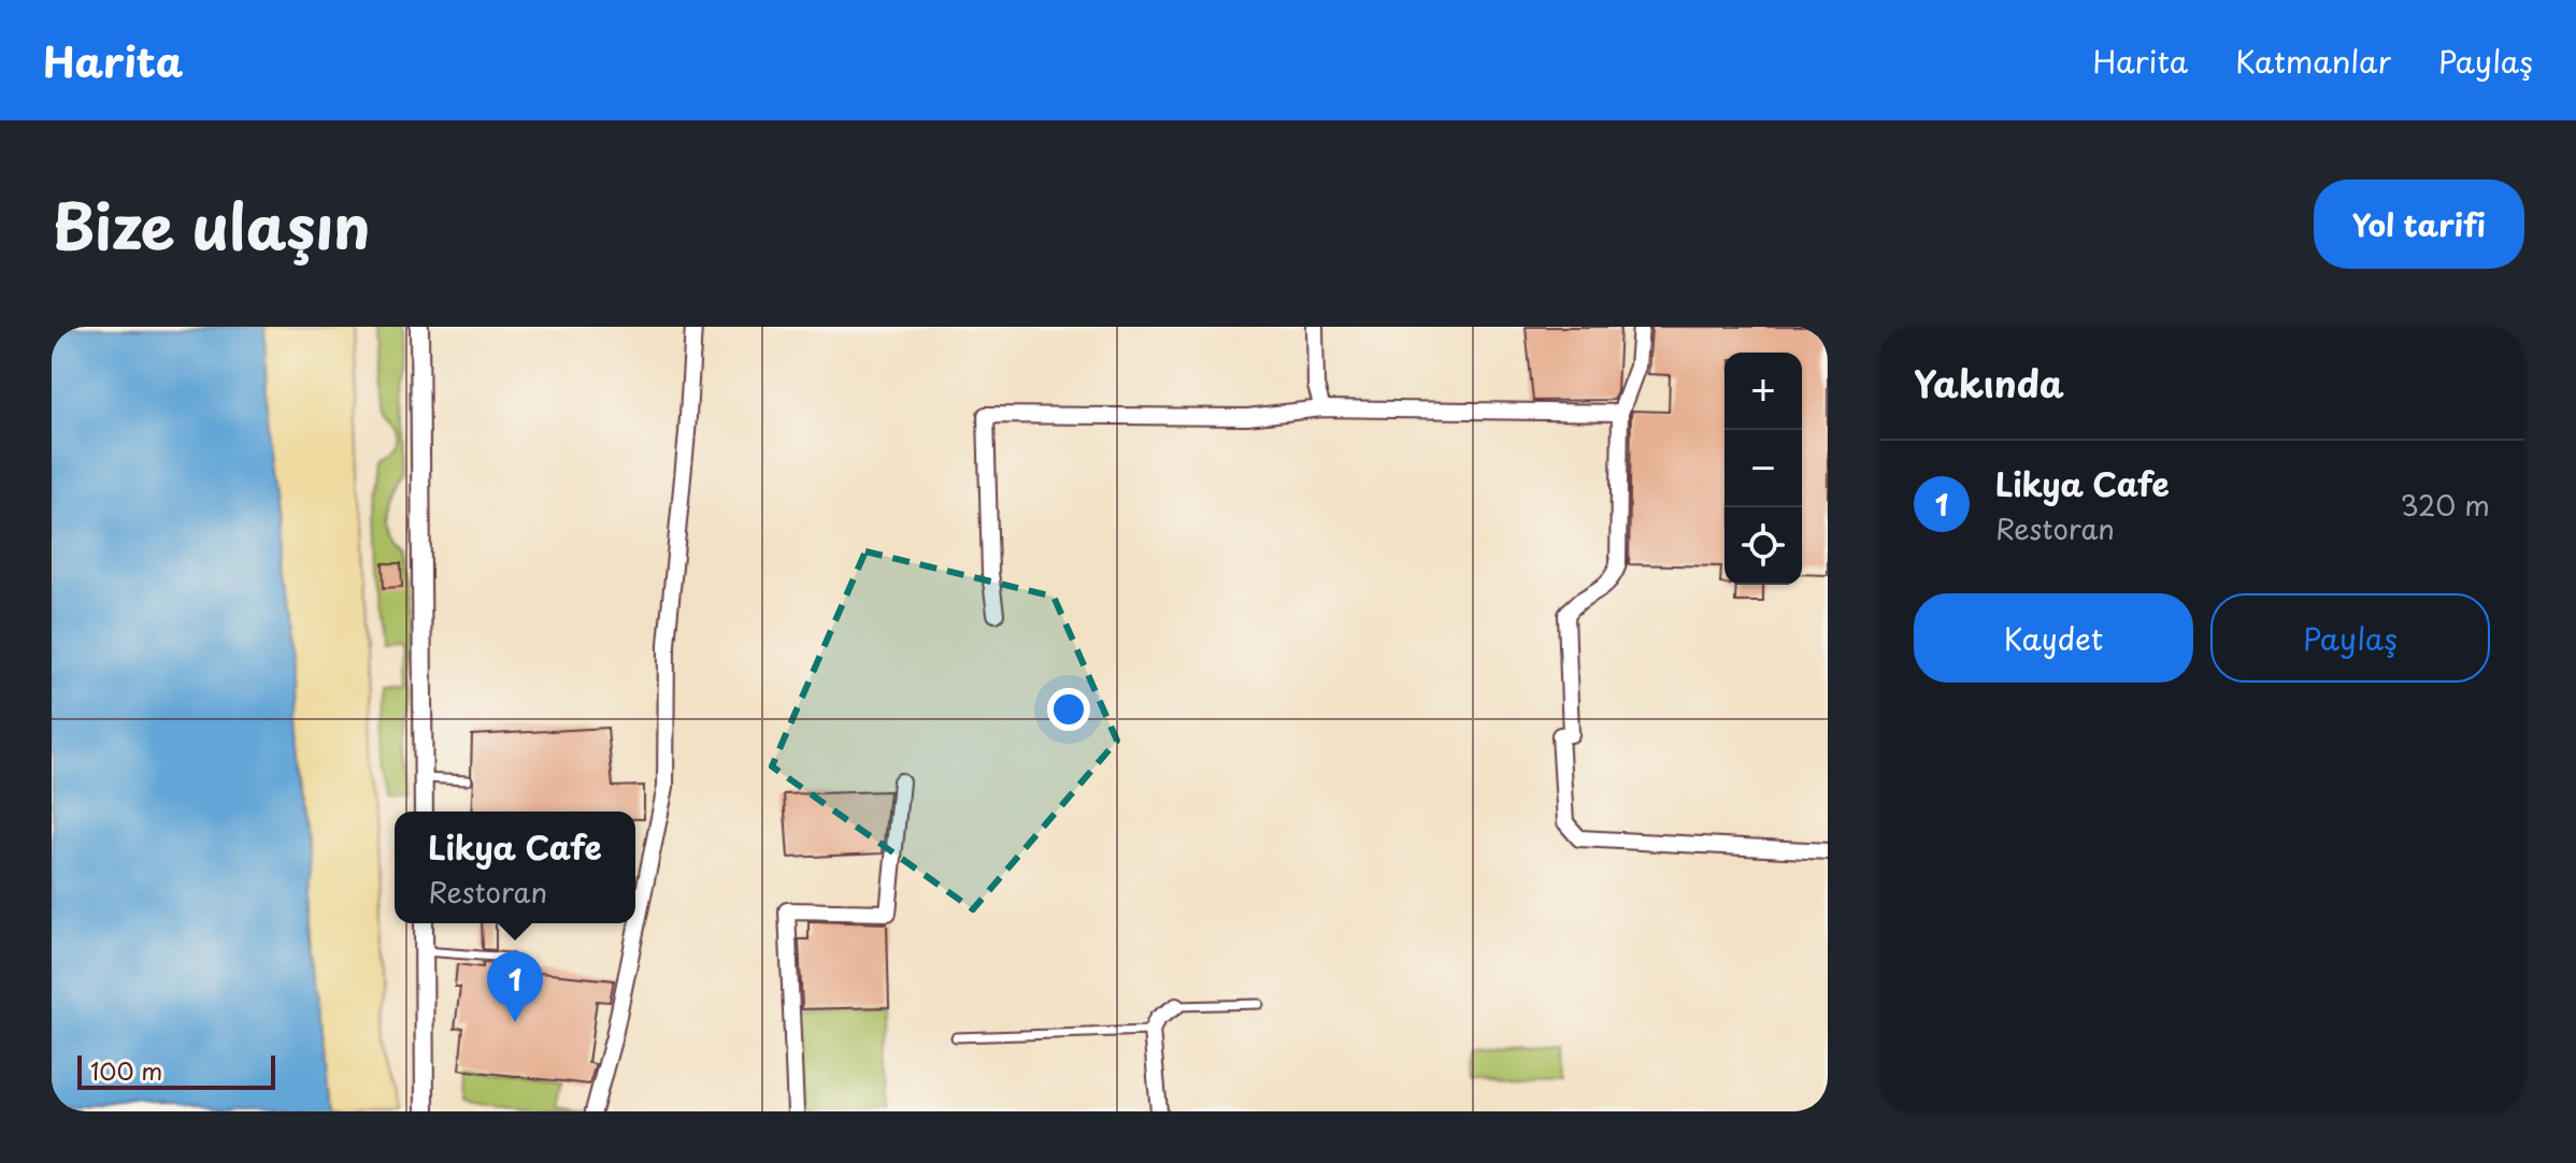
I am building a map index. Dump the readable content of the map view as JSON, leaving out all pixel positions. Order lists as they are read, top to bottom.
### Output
{
  "scale_bar": "100 m",
  "page": {
    "header": "Harita",
    "nav": ["Harita", "Katmanlar", "Paylaş"],
    "title": "Bize ulaşın",
    "buttons": [
      "Yol tarifi",
      ["Kaydet", "Paylaş"]
    ],
    "heading": "Yakında",
    "map_buttons": ["+", "−"],
    "list": [
      {
        "mark": "1",
        "name": "Likya Cafe",
        "note": "Restoran",
        "value": "320 m"
      }
    ],
    "popup": ["Likya Cafe", "Restoran"],
    "pins": "1",
    "scale": "100 m"
  }
}
